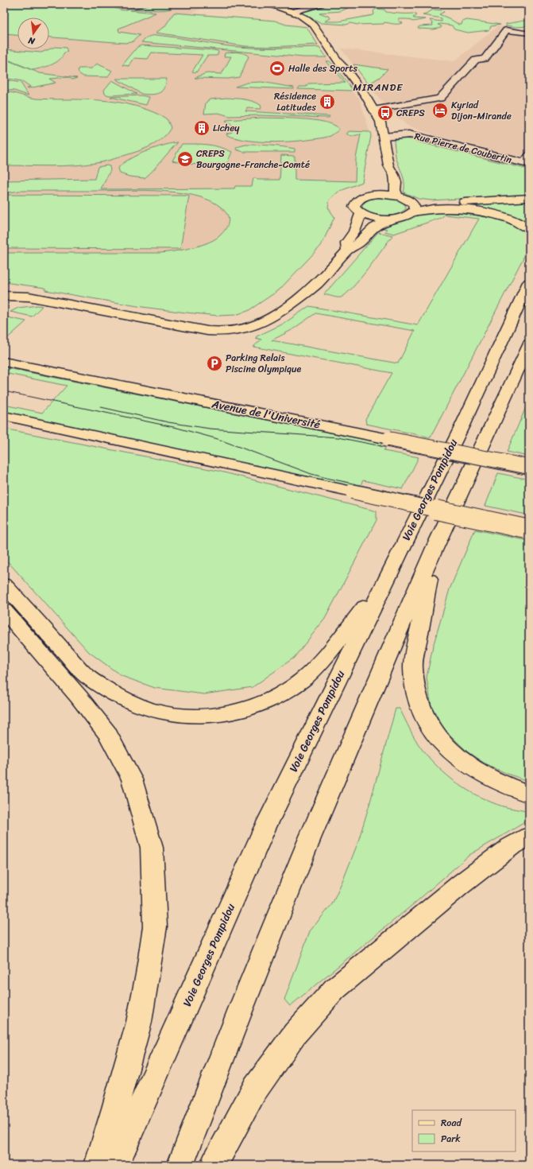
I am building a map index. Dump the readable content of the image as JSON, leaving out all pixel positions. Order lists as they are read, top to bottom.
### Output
{
  "streets": {
    "main road": ["Avenue de l'Université", "Voie Georges Pompidou"],
    "street": ["Rue Pierre de Coubertin"]
  },
  "districts": ["MIRANDE"],
  "places": {
    "sports": ["Halle des Sports"],
    "building": ["Résidence Latitudes", "Lichey"],
    "hotel": ["Kyriad Dijon-Mirande"],
    "bus stop": ["CREPS"],
    "school or university": ["CREPS Bourgogne-Franche-Comté"],
    "parking": ["Parking Relais Piscine Olympique"]
  },
  "legend": ["Road", "Park"],
  "north": "bottom"
}
